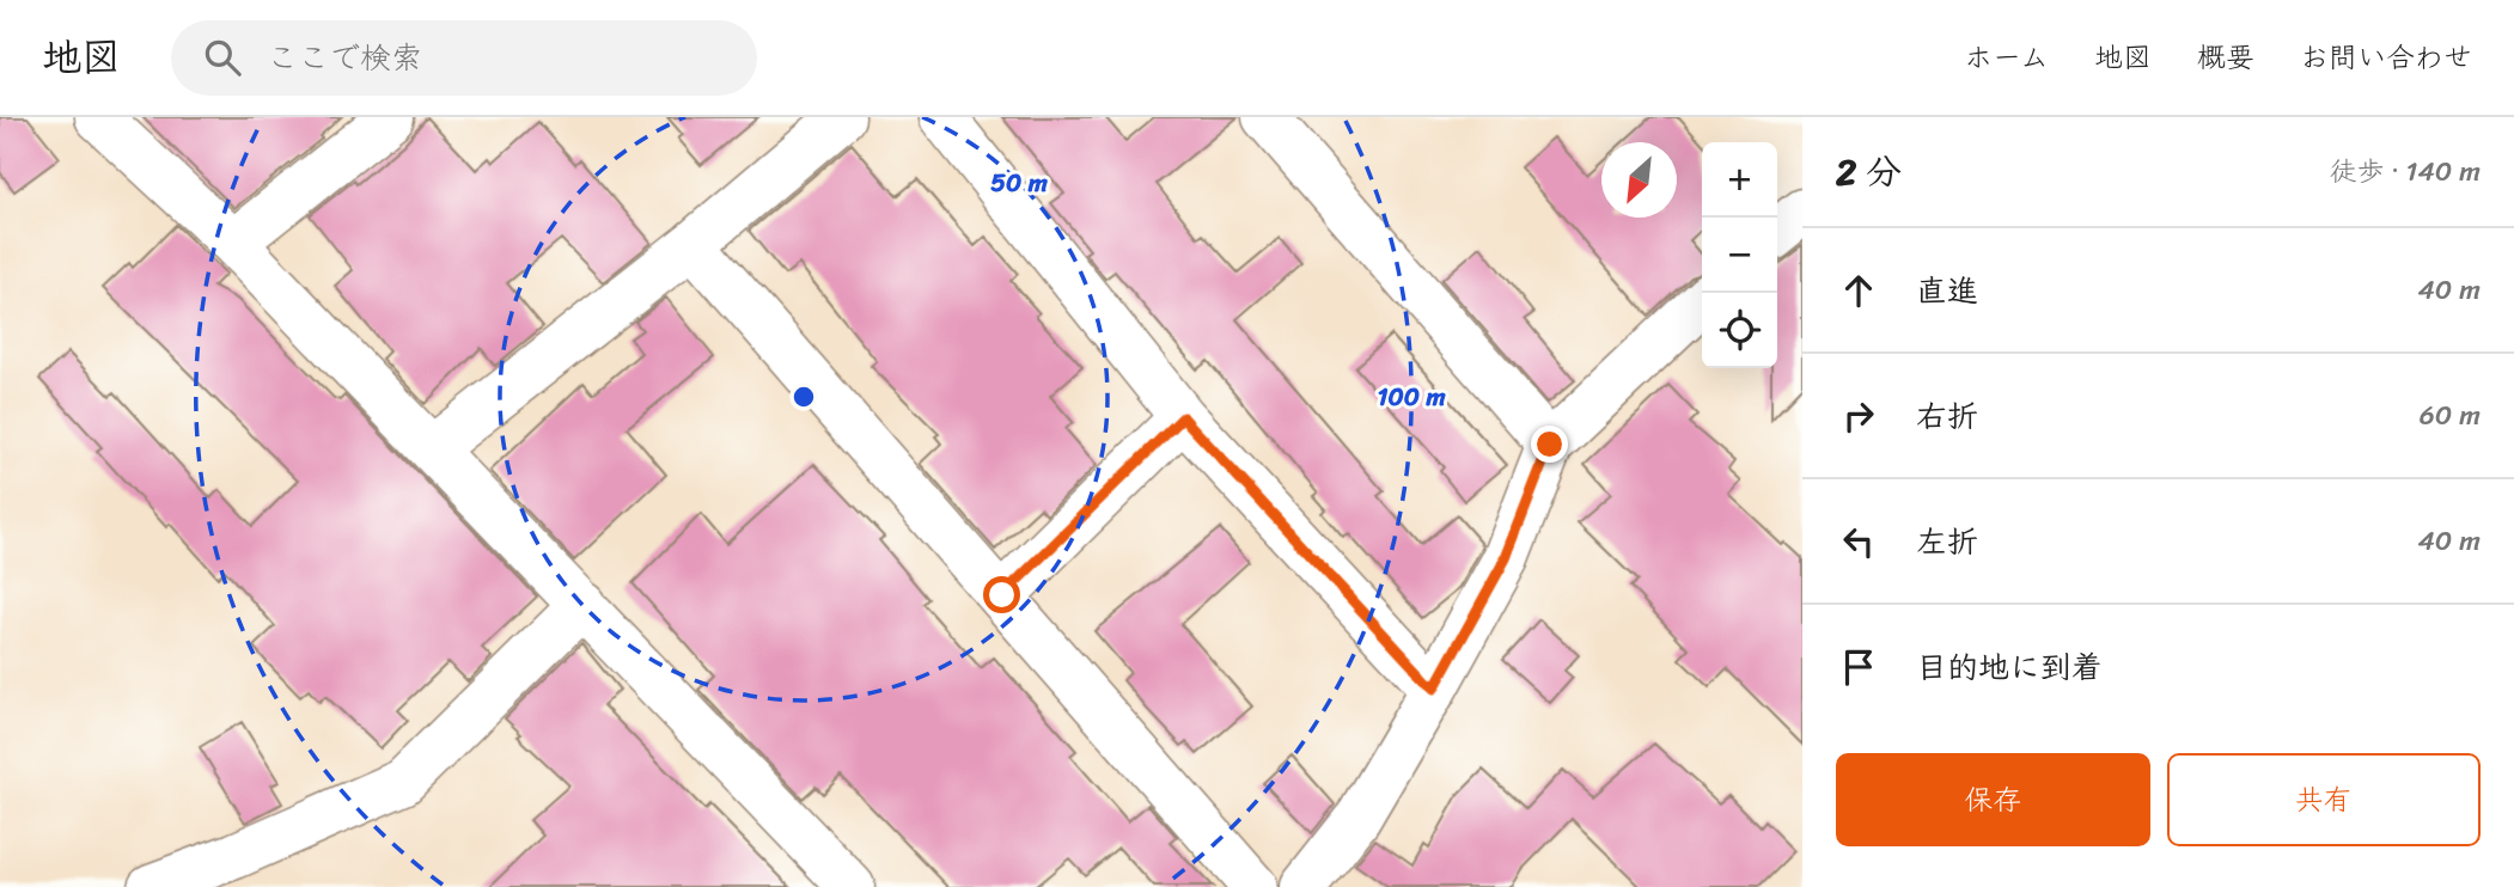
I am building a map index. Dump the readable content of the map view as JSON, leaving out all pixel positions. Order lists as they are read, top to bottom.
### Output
{
  "north": "bottom left",
  "page": {
    "header": "地図",
    "search": "ここで検索",
    "nav": [
      "ホーム",
      "地図",
      "概要",
      "お問い合わせ"
    ],
    "heading": ["2 分", "徒歩 · 140 m"],
    "map_buttons": ["+", "−"],
    "list": [
      ["直進", "40 m"],
      ["右折", "60 m"],
      ["左折", "40 m"],
      "目的地に到着"
    ],
    "buttons": ["保存", "共有"]
  },
  "rings": ["50 m", "100 m"]
}
